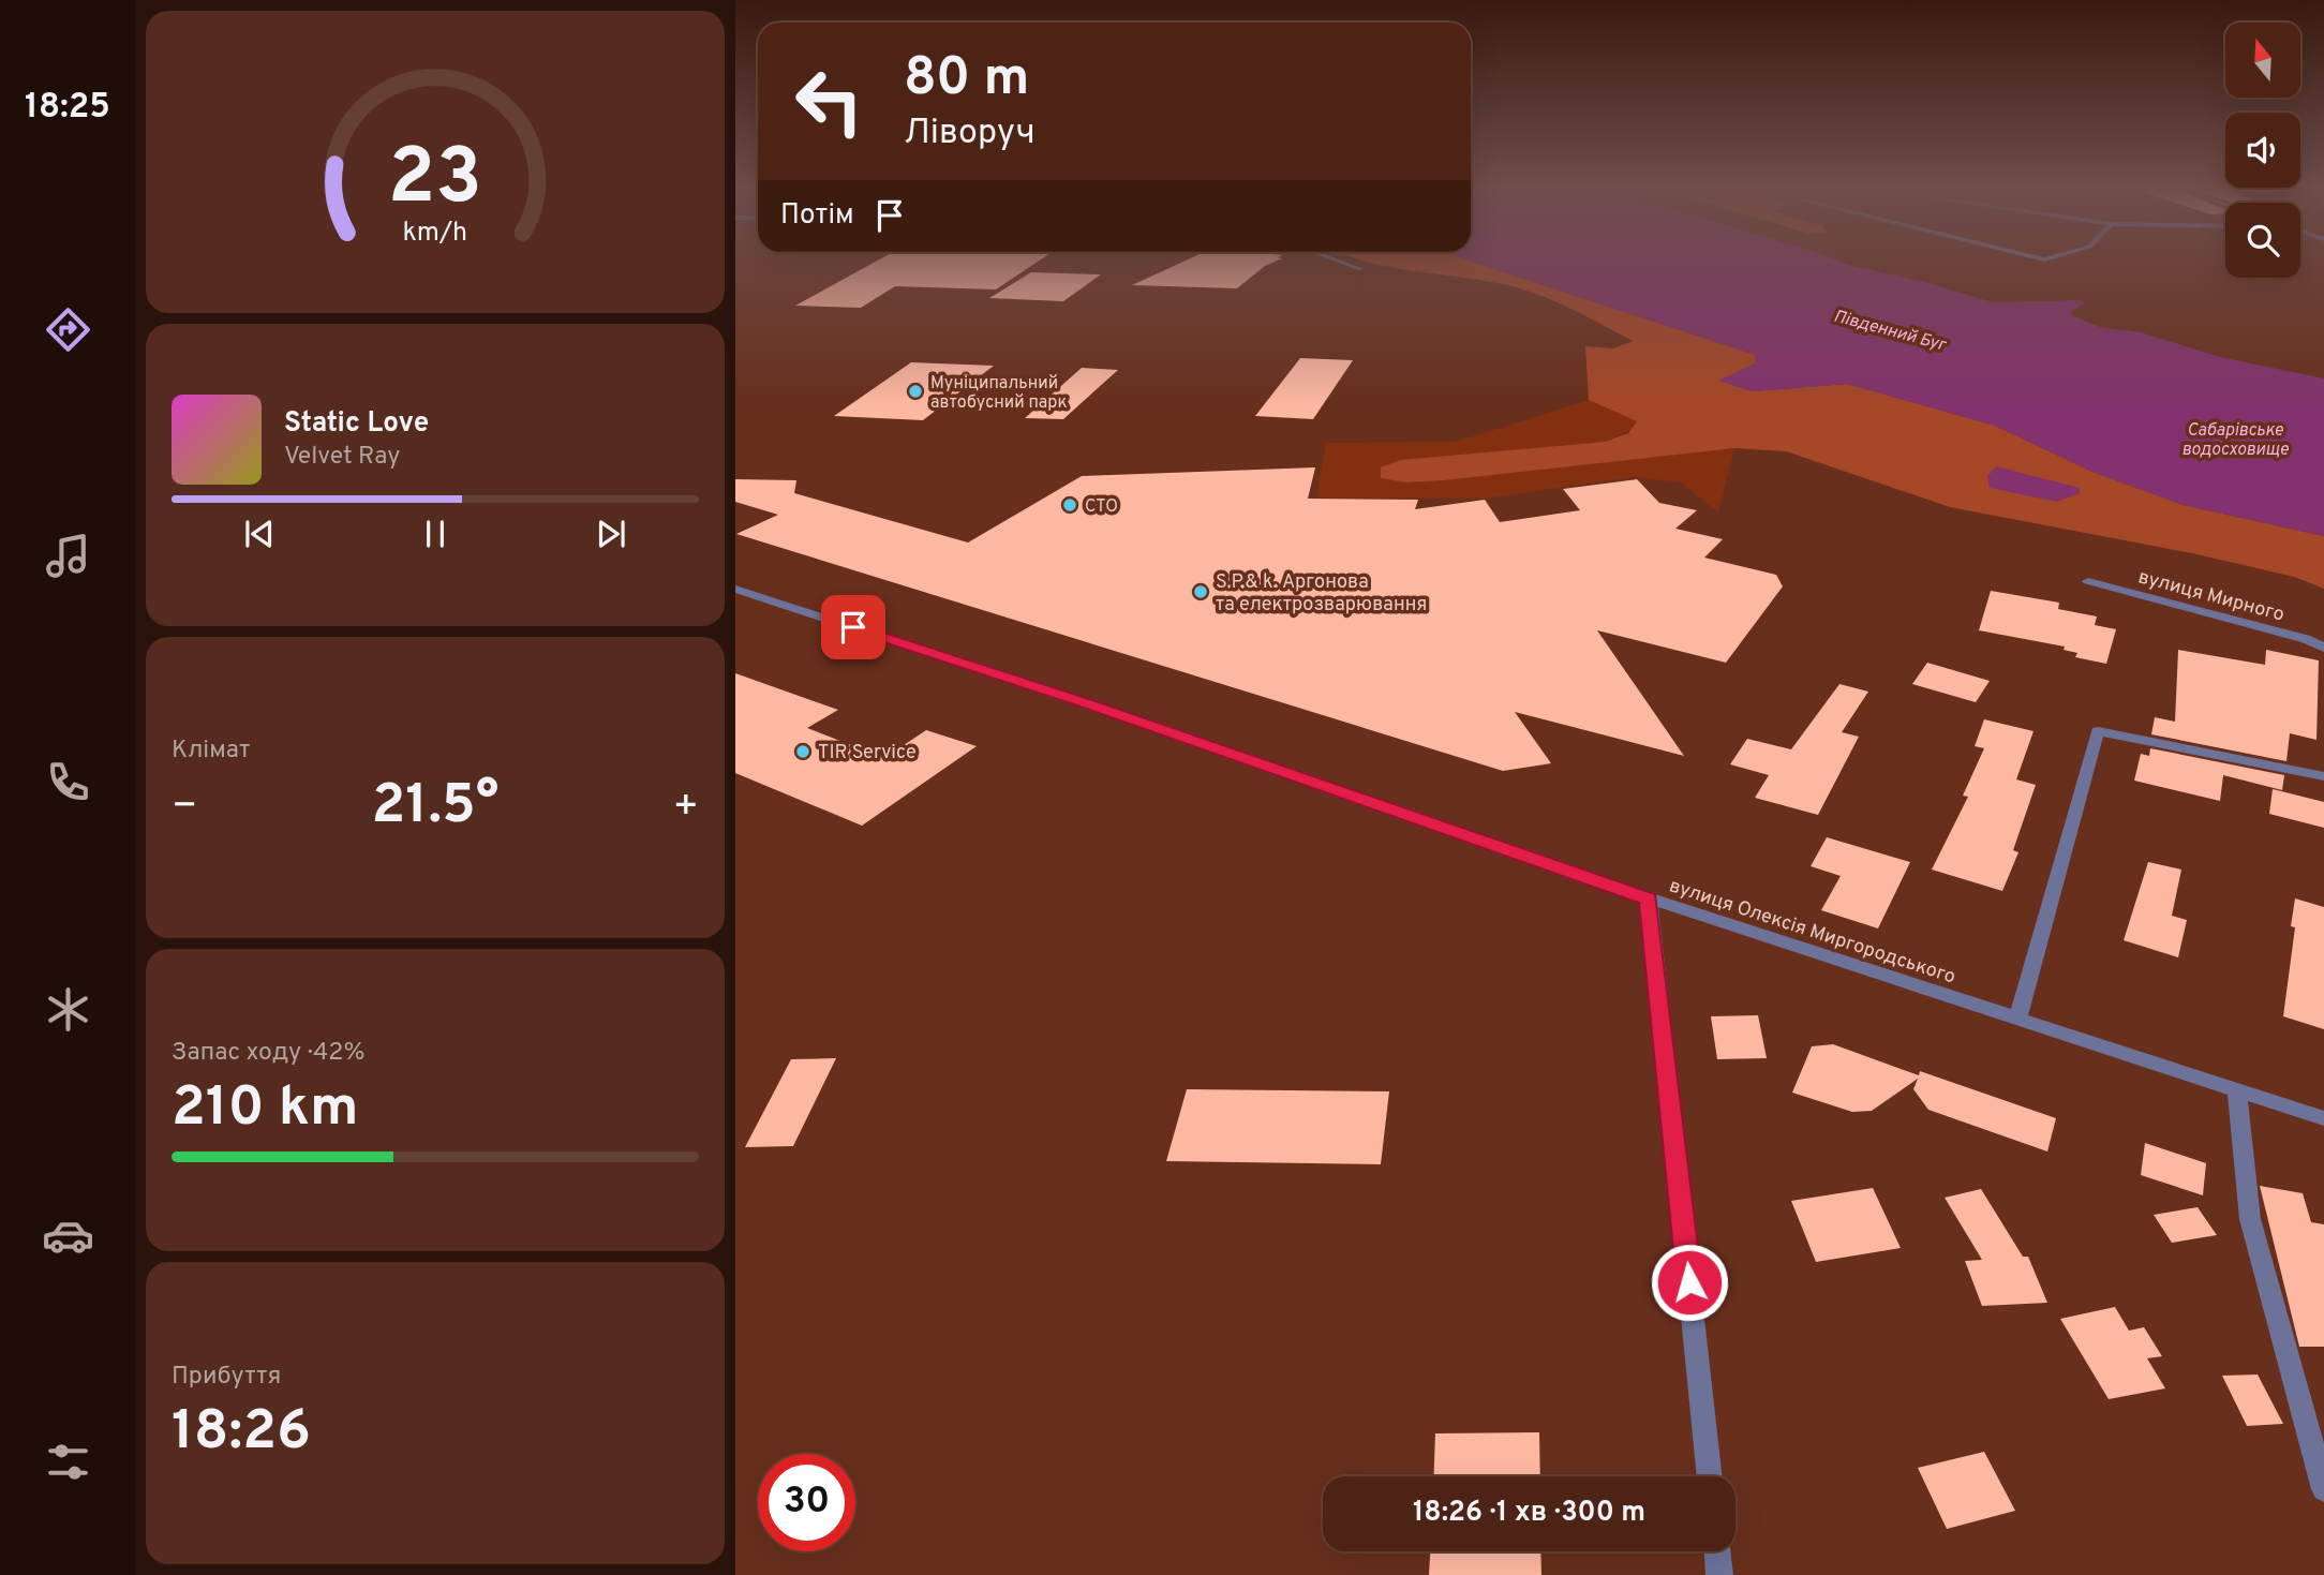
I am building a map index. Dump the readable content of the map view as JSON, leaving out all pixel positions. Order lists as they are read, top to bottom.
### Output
{
  "streets": {
    "street": ["вулиця Мирного", "вулиця Олексія Миргородського"]
  },
  "water": ["Південний Буг", "Сабарівське водосховище"],
  "places": [
    "Муніципальний автобусний парк",
    "СТО",
    "S.P.& k. Аргонова та електрозварювання",
    "TIR Service"
  ],
  "north": "top",
  "page": {
    "tabs": "18:25",
    "turn": ["80 m", "Ліворуч"],
    "then": "Потім",
    "song": ["Static Love", "Velvet Ray"],
    "tile": [
      "Клімат",
      ["Запас ходу · 42%", "210 km"],
      ["Прибуття", "18:26"]
    ],
    "heat": ["−", "21.5°", "+"],
    "limit": "30",
    "trip": "18:26 · 1 хв · 300 m",
    "gauge": ["23", "km/h"]
  }
}
